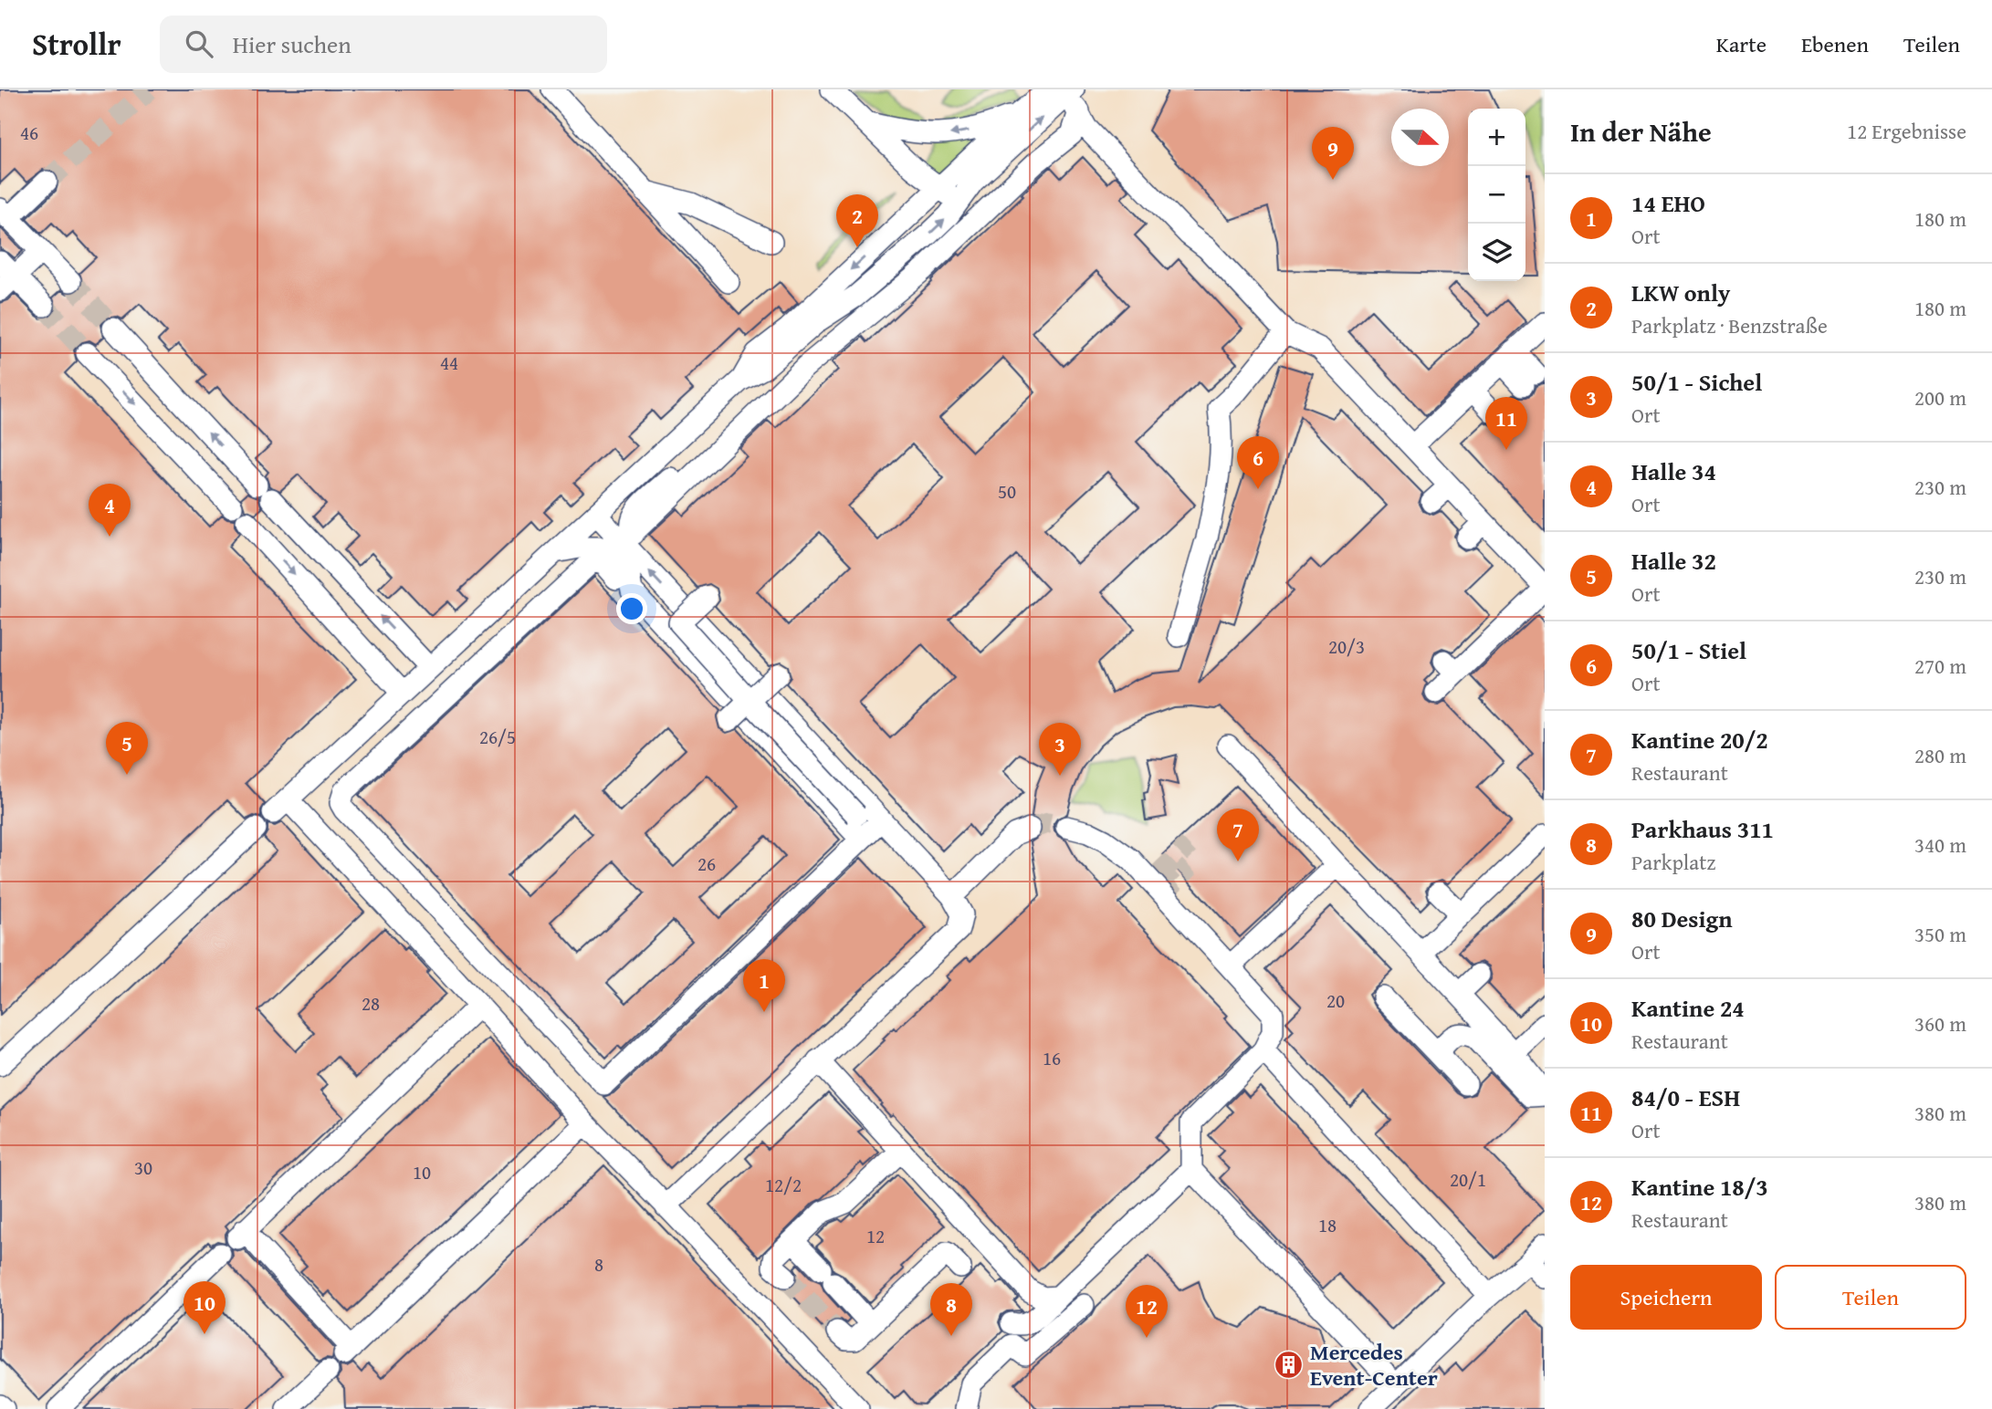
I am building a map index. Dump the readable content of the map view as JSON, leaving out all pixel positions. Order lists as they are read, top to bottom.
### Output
{
  "places": {
    "building": ["Mercedes Event-Center"]
  },
  "house_numbers": [
    "46",
    "44",
    "50",
    "20/3",
    "26/5",
    "26",
    "20",
    "28",
    "16",
    "30",
    "10",
    "20/1",
    "12/2",
    "18",
    "12",
    "8"
  ],
  "north": "right",
  "page": {
    "header": "Strollr",
    "search": "Hier suchen",
    "nav": ["Karte", "Ebenen", "Teilen"],
    "heading": ["In der Nähe", "12 Ergebnisse"],
    "map_buttons": ["+", "−"],
    "pins": [
      "9",
      "2",
      "11",
      "6",
      "4",
      "5",
      "3",
      "7",
      "1",
      "10",
      "8",
      "12"
    ],
    "list": [
      {
        "mark": "1",
        "name": "14 EHO",
        "note": "Ort",
        "value": "180 m"
      },
      {
        "mark": "2",
        "name": "LKW only",
        "note": "Parkplatz · Benzstraße",
        "value": "180 m"
      },
      {
        "mark": "3",
        "name": "50/1 - Sichel",
        "note": "Ort",
        "value": "200 m"
      },
      {
        "mark": "4",
        "name": "Halle 34",
        "note": "Ort",
        "value": "230 m"
      },
      {
        "mark": "5",
        "name": "Halle 32",
        "note": "Ort",
        "value": "230 m"
      },
      {
        "mark": "6",
        "name": "50/1 - Stiel",
        "note": "Ort",
        "value": "270 m"
      },
      {
        "mark": "7",
        "name": "Kantine 20/2",
        "note": "Restaurant",
        "value": "280 m"
      },
      {
        "mark": "8",
        "name": "Parkhaus 311",
        "note": "Parkplatz",
        "value": "340 m"
      },
      {
        "mark": "9",
        "name": "80 Design",
        "note": "Ort",
        "value": "350 m"
      },
      {
        "mark": "10",
        "name": "Kantine 24",
        "note": "Restaurant",
        "value": "360 m"
      },
      {
        "mark": "11",
        "name": "84/0 - ESH",
        "note": "Ort",
        "value": "380 m"
      },
      {
        "mark": "12",
        "name": "Kantine 18/3",
        "note": "Restaurant",
        "value": "380 m"
      }
    ],
    "buttons": ["Speichern", "Teilen"]
  }
}
